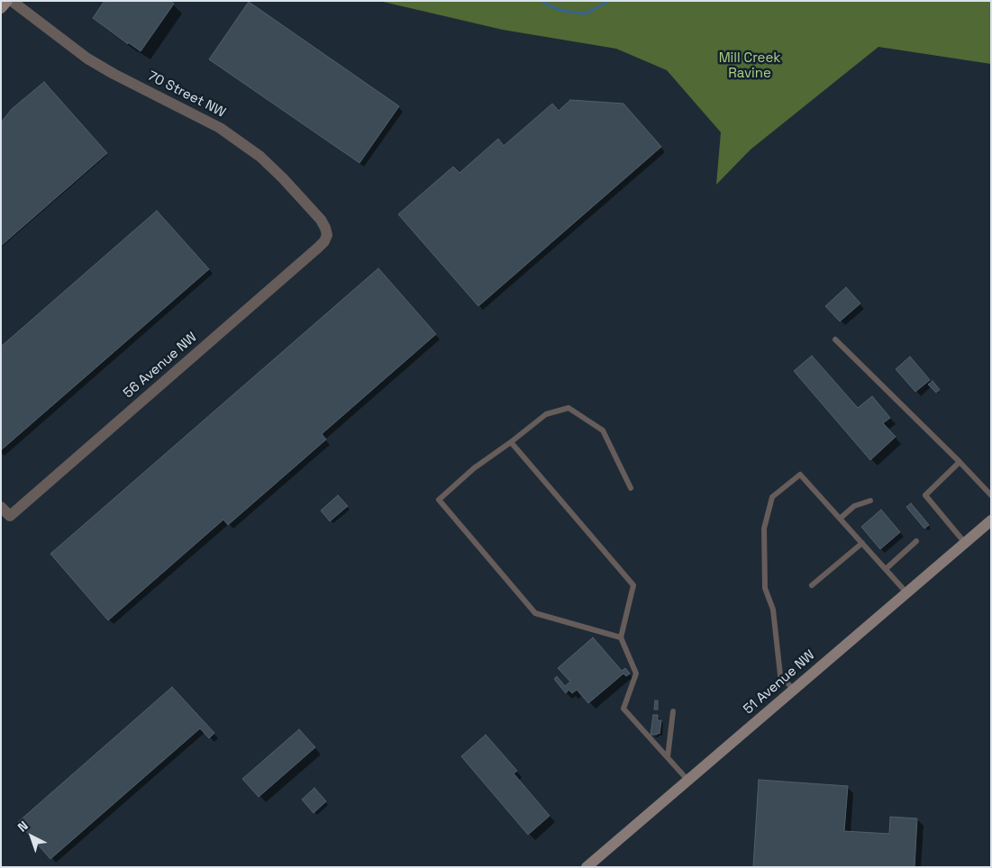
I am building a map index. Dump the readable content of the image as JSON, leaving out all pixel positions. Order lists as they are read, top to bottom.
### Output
{
  "streets": {
    "street": ["70 Street NW", "56 Avenue NW", "51 Avenue NW"]
  },
  "crossings": [
    ["70 Street NW", "56 Avenue NW"]
  ],
  "parks": ["Mill Creek Ravine"],
  "north": "top left"
}
